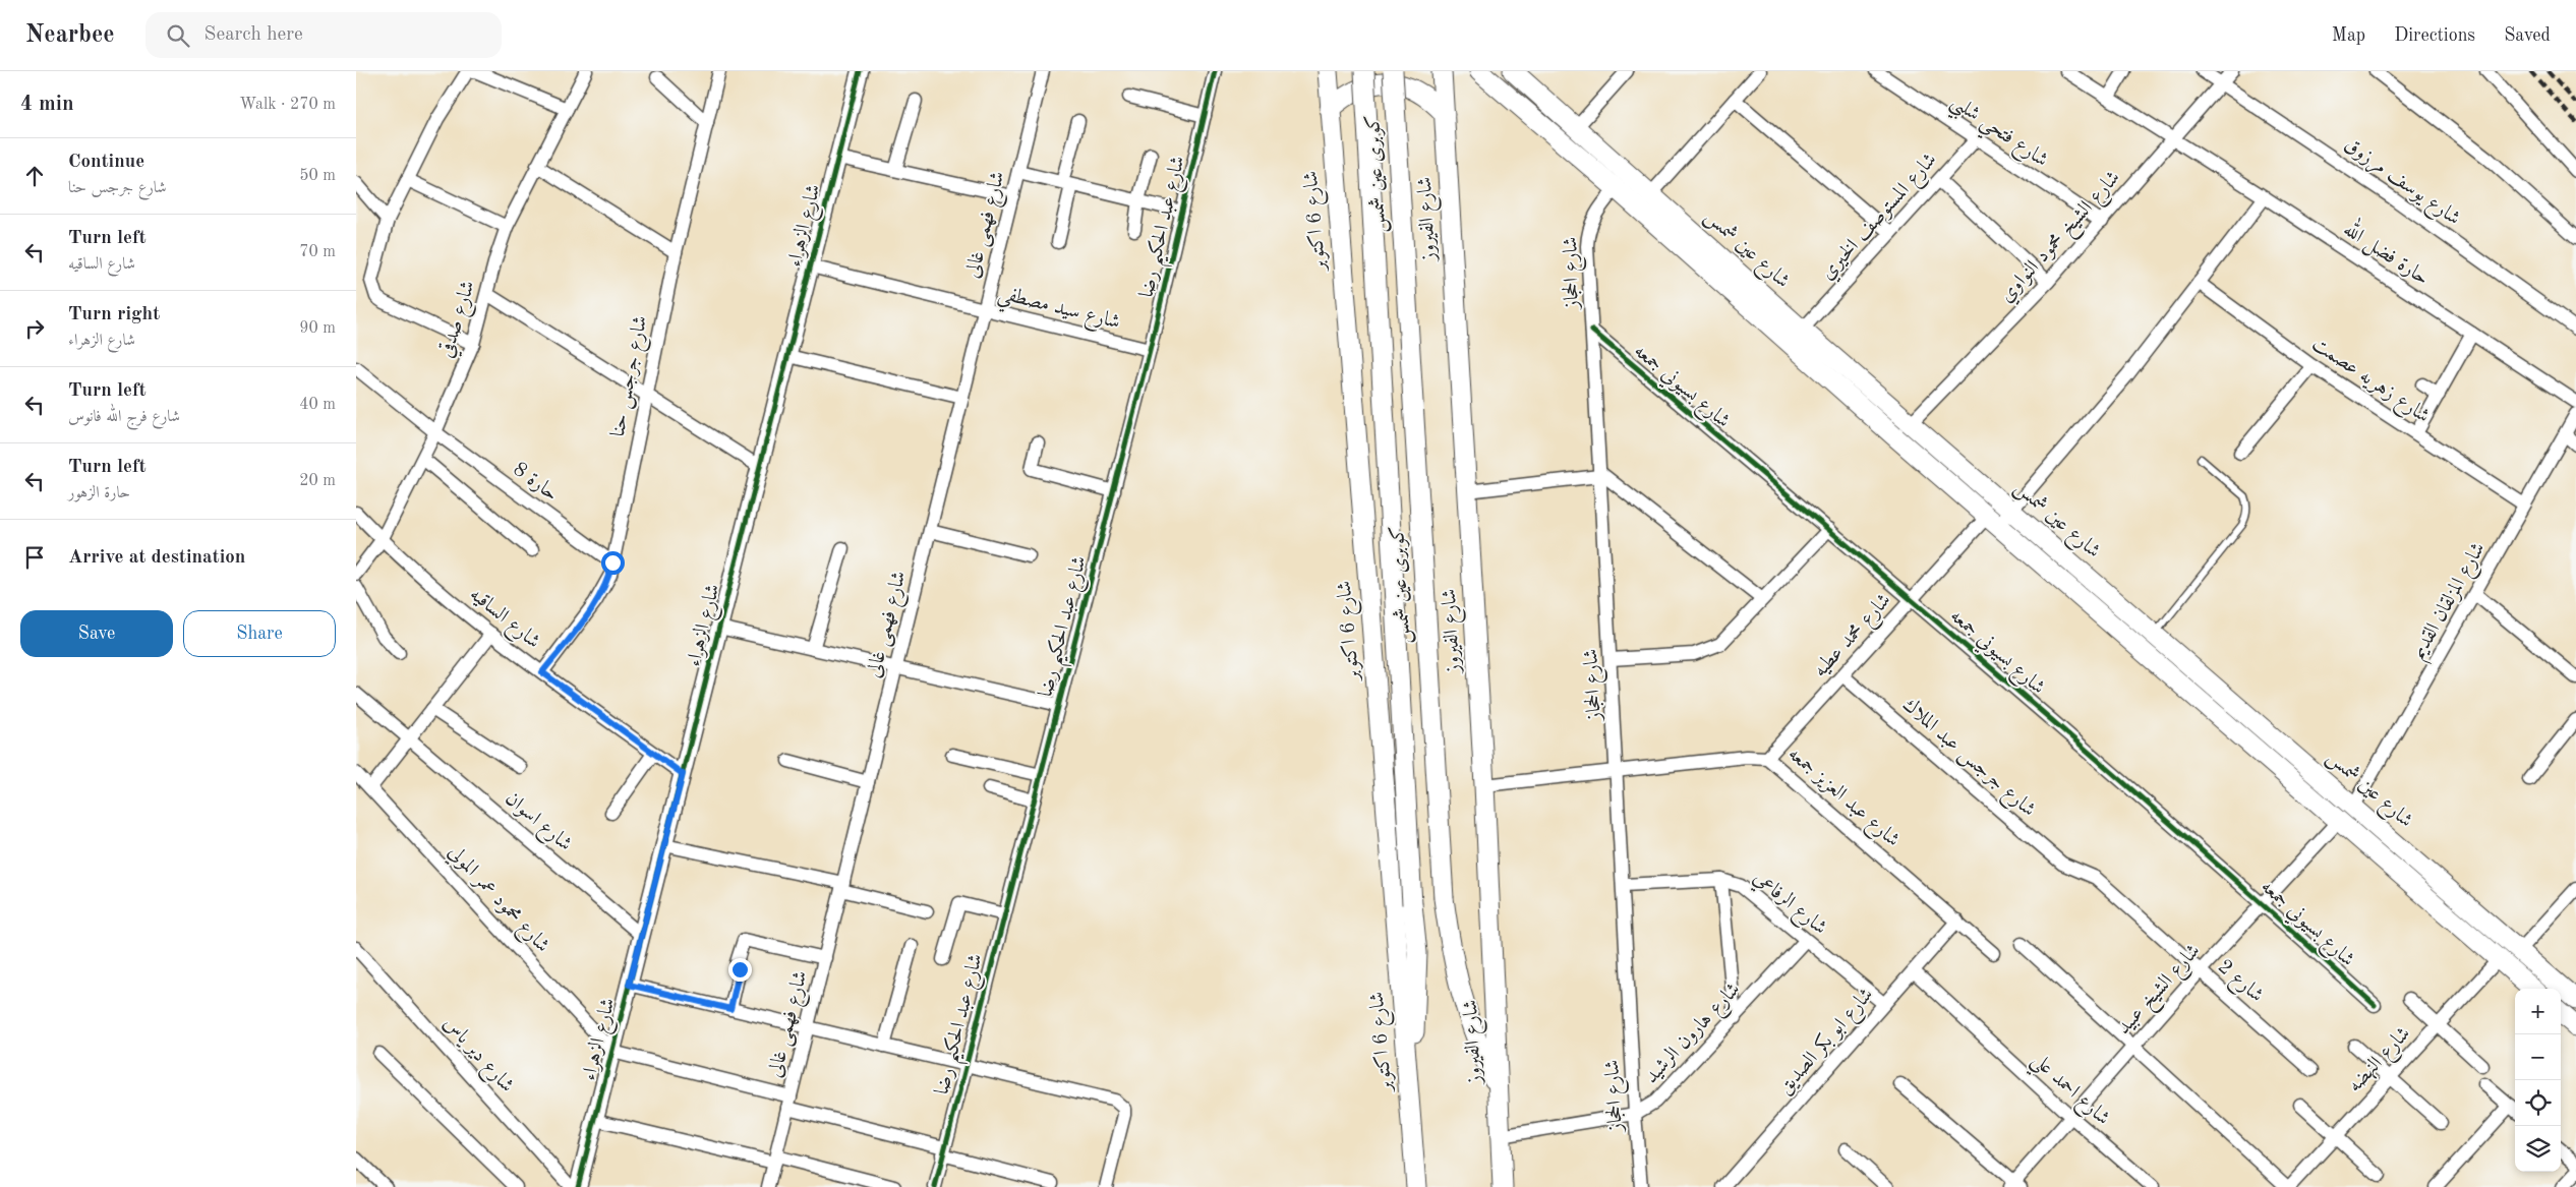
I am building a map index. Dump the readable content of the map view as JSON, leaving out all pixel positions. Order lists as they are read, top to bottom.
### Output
{
  "streets": {
    "main road": [
      "كوبرى عين شمس",
      "شارع الفيروز",
      "شارع 6 اكتوبر",
      "شارع عين شمس"
    ],
    "street": [
      "شارع فتحي شلبي",
      "شارع يوسف مرزوق",
      "شارع المستوصف الخيري",
      "شارع فهمى غالى",
      "شارع الزهراء",
      "شارع عبد الحكيم رضا",
      "شارع الشيخ محمود النواوي",
      "حارة فضل الله",
      "شارع الحجاز",
      "شارع سيد مصطفي",
      "شارع صدقي",
      "شارع جرجس حنا",
      "شارع زهريه عصمت",
      "شارع بسيوني جمعه",
      "حارة 8",
      "شارع المزلقان القديم",
      "شارع الساقيه",
      "شارع محمد عطيه",
      "شارع جرجس عبد الملاك",
      "شارع عبد العزيز جمعه",
      "شارع اسوان",
      "شارع محمود عمر المولي",
      "شارع الرفاعي",
      "شارع 2",
      "شارع الشيخ عبيد",
      "شارع هارون الرشيد",
      "شارع ابو بكر الصديق",
      "شارع دير ياس",
      "شارع النهضه",
      "شارع احمد علي"
    ]
  },
  "crossings": [
    ["شارع فتحي شلبي", "شارع المستوصف الخيري"],
    ["شارع فتحي شلبي", "شارع الشيخ محمود النواوي"],
    ["كوبرى عين شمس", "شارع الفيروز"],
    ["كوبرى عين شمس", "شارع 6 اكتوبر"],
    ["شارع يوسف مرزوق", "شارع الشيخ محمود النواوي"],
    ["شارع المستوصف الخيري", "شارع عين شمس"],
    ["شارع الفيروز", "شارع عبد العزيز جمعه"],
    ["شارع الفيروز", "شارع هارون الرشيد"],
    ["شارع فهمى غالى", "شارع سيد مصطفي"],
    ["شارع الزهراء", "شارع سيد مصطفي"],
    ["شارع الزهراء", "شارع الساقيه"],
    ["شارع الزهراء", "شارع اسوان"],
    ["شارع الزهراء", "شارع محمود عمر المولي"],
    ["شارع عبد الحكيم رضا", "شارع سيد مصطفي"],
    ["شارع الشيخ محمود النواوي", "شارع عين شمس"],
    ["شارع الشيخ محمود النواوي", "حارة فضل الله"],
    ["شارع عين شمس", "شارع الحجاز"],
    ["شارع عين شمس", "شارع المزلقان القديم"],
    ["شارع عين شمس", "شارع محمد عطيه"],
    ["شارع عين شمس", "شارع الشيخ عبيد"],
    ["شارع عين شمس", "شارع النهضه"],
    ["حارة فضل الله", "شارع محمد عطيه"],
    ["شارع الحجاز", "شارع بسيوني جمعه"],
    ["شارع الحجاز", "شارع عبد العزيز جمعه"],
    ["شارع الحجاز", "شارع الرفاعي"],
    ["شارع الحجاز", "شارع هارون الرشيد"],
    ["شارع صدقي", "حارة 8"],
    ["شارع صدقي", "شارع الساقيه"],
    ["شارع جرجس حنا", "حارة 8"],
    ["شارع جرجس حنا", "شارع الساقيه"],
    ["شارع زهريه عصمت", "شارع المزلقان القديم"],
    ["شارع زهريه عصمت", "شارع محمد عطيه"],
    ["شارع بسيوني جمعه", "شارع محمد عطيه"],
    ["شارع بسيوني جمعه", "شارع الشيخ عبيد"],
    ["شارع محمد عطيه", "شارع جرجس عبد الملاك"],
    ["شارع محمد عطيه", "شارع عبد العزيز جمعه"],
    ["شارع جرجس عبد الملاك", "شارع 2"],
    ["شارع عبد العزيز جمعه", "شارع ابو بكر الصديق"],
    ["شارع الرفاعي", "شارع هارون الرشيد"],
    ["شارع الرفاعي", "شارع ابو بكر الصديق"],
    ["شارع 2", "شارع الشيخ عبيد"],
    ["شارع الشيخ عبيد", "شارع احمد علي"],
    ["شارع ابو بكر الصديق", "شارع احمد علي"]
  ],
  "page": {
    "header": "Nearbee",
    "search": "Search here",
    "nav": ["Map", "Directions", "Saved"],
    "heading": ["4 min", "Walk · 270 m"],
    "list": [
      ["Continue", "شارع جرجس حنا", "50 m"],
      ["Turn left", "شارع الساقيه", "70 m"],
      ["Turn right", "شارع الزهراء", "90 m"],
      ["Turn left", "شارع فرج الله فانوس", "40 m"],
      ["Turn left", "حارة الزهور", "20 m"],
      "Arrive at destination"
    ],
    "buttons": ["Save", "Share"],
    "map_buttons": ["+", "−"]
  }
}
